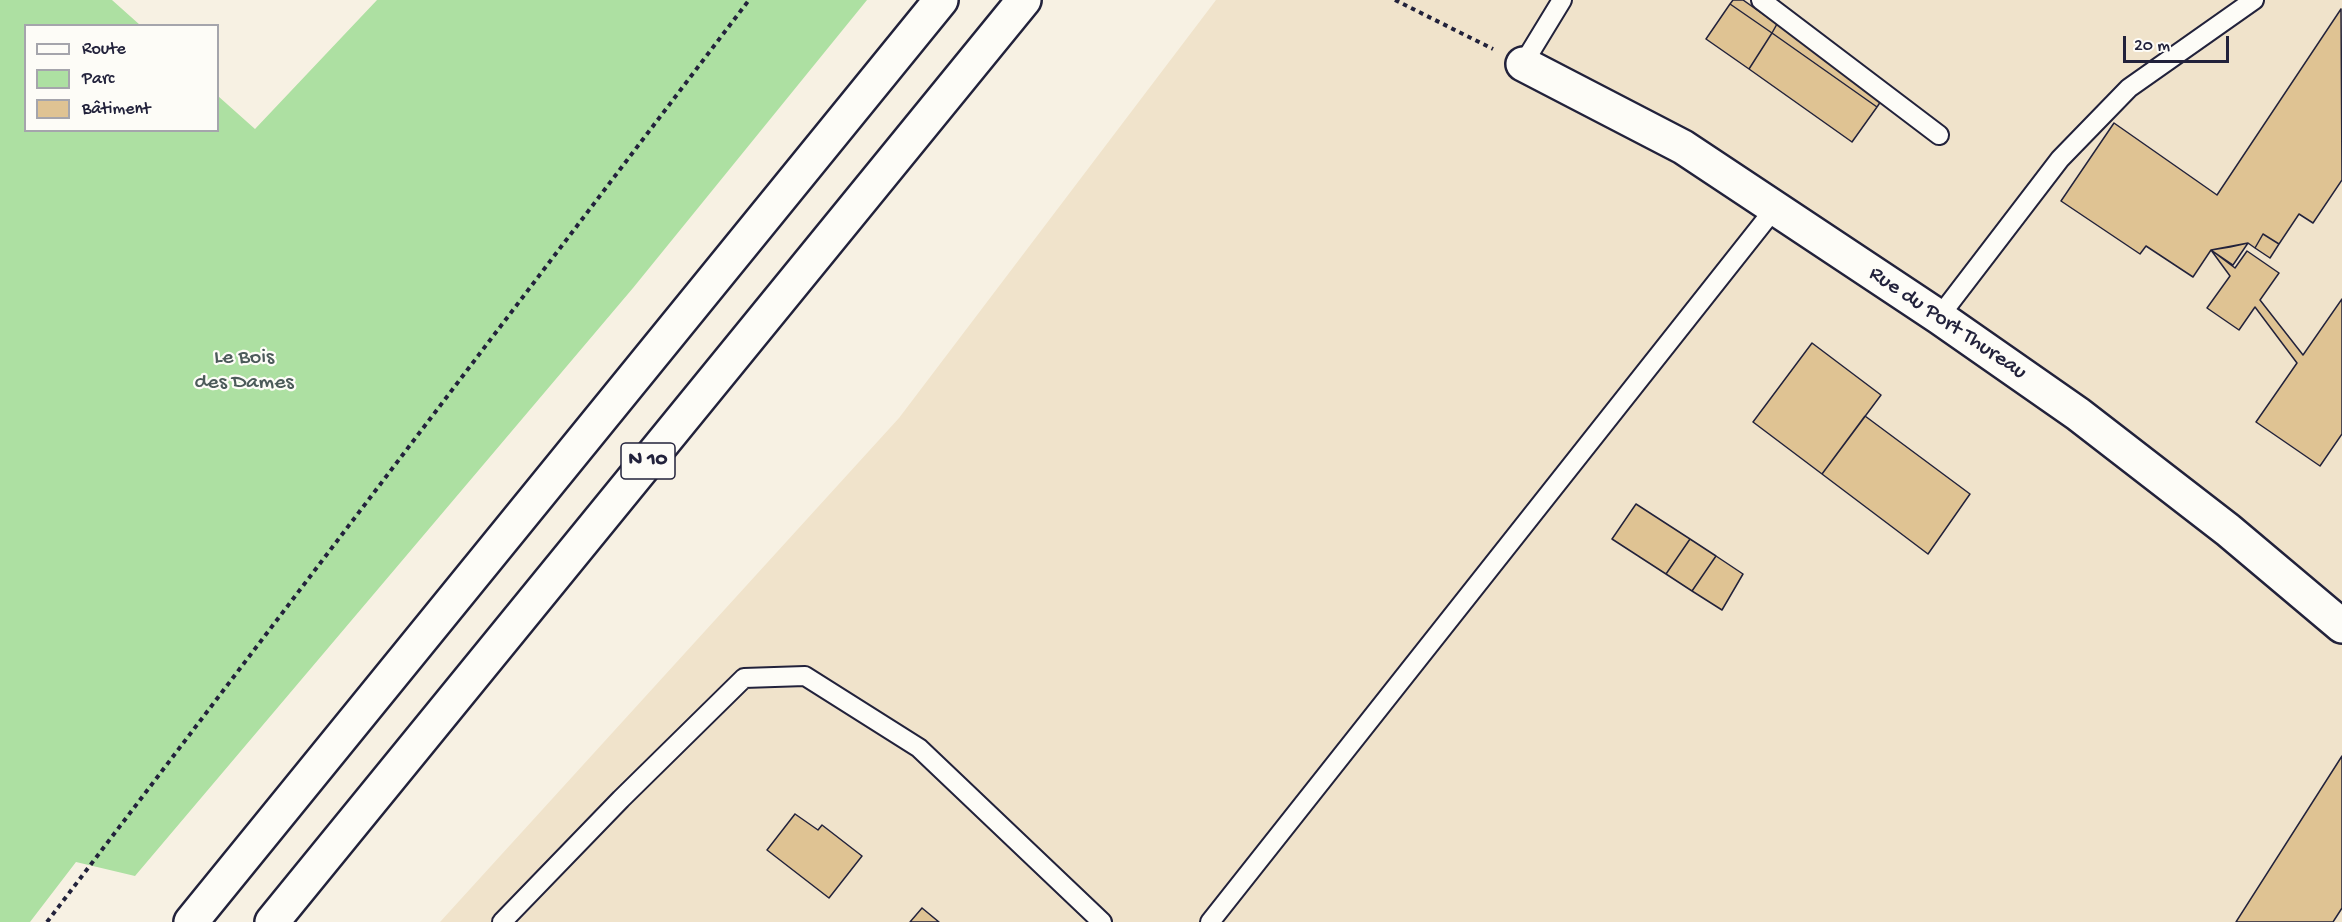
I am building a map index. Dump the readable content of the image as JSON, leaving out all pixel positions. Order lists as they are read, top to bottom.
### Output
{
  "streets": {
    "main road": ["Rue du Port Thureau", "N 10"]
  },
  "parks": ["Le Bois des Dames"],
  "legend": ["Route", "Parc", "Bâtiment"],
  "scale_bar": "20 m"
}
